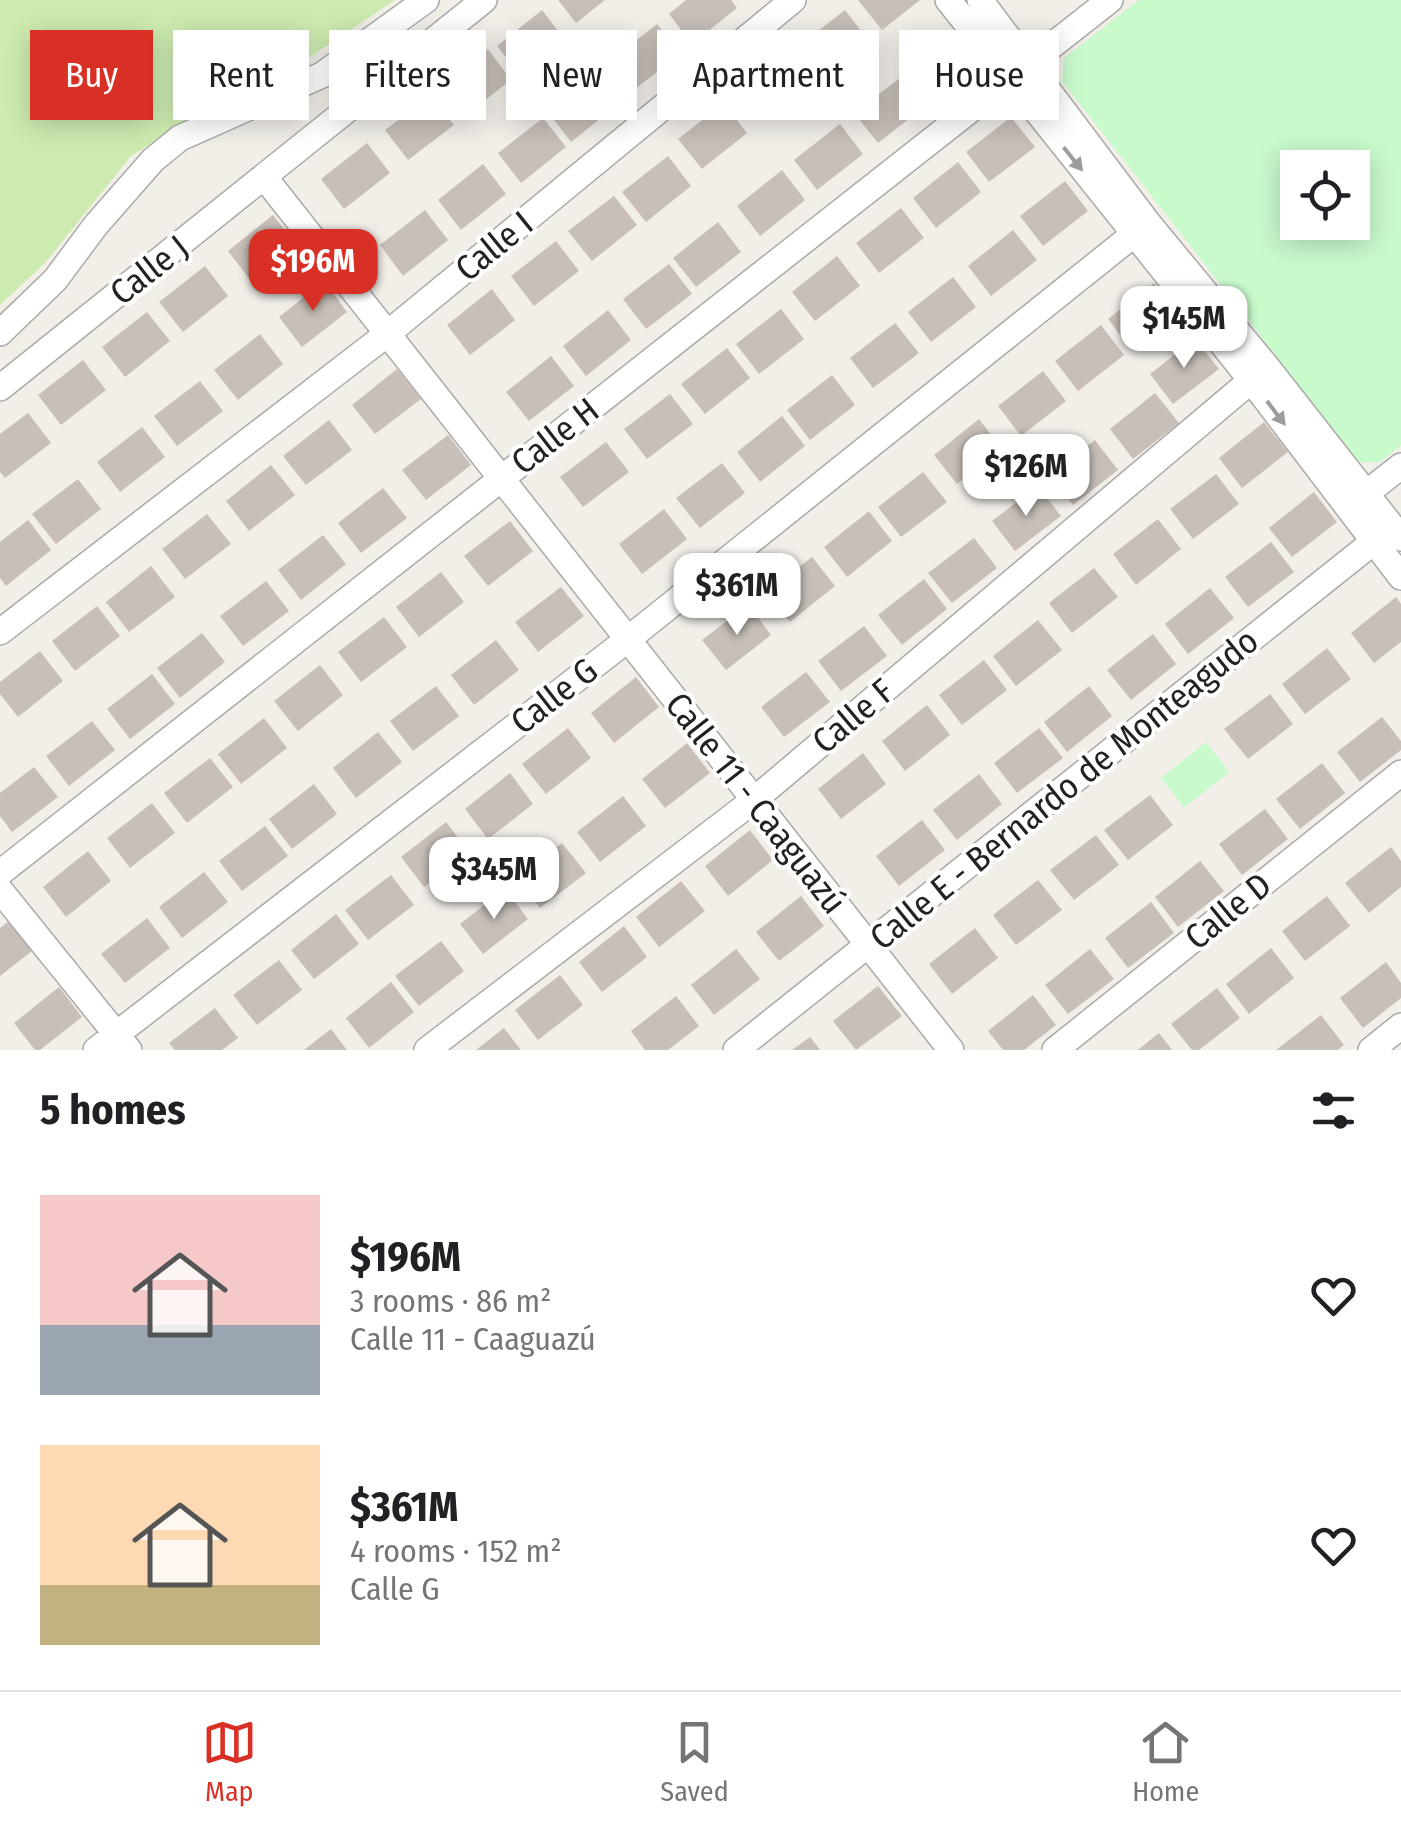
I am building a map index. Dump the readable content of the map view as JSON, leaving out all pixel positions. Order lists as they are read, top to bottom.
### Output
{
  "streets": {
    "street": [
      "Calle I",
      "Calle J",
      "Calle H",
      "Calle G",
      "Calle F",
      "Calle E - Bernardo de Monteagudo",
      "Calle 11 - Caaguazú",
      "Calle D"
    ]
  },
  "crossings": [
    ["Calle I", "Calle 11 - Caaguazú"],
    ["Calle J", "Calle 11 - Caaguazú"],
    ["Calle H", "Calle 11 - Caaguazú"],
    ["Calle G", "Calle 11 - Caaguazú"],
    ["Calle F", "Calle 11 - Caaguazú"],
    ["Calle E - Bernardo de Monteagudo", "Calle 11 - Caaguazú"]
  ],
  "page": {
    "chip": [
      "Buy",
      "Rent",
      "Filters",
      "New",
      "Apartment",
      "House"
    ],
    "price": [
      "$196M",
      "$145M",
      "$126M",
      "$361M",
      "$345M"
    ],
    "heading": "5 homes",
    "list": [
      {
        "name": "$196M",
        "note": "3 rooms · 86 m² · Calle 11 - Caaguazú"
      },
      {
        "name": "$361M",
        "note": "4 rooms · 152 m² · Calle G"
      }
    ],
    "tabs": ["Map", "Saved", "Home"]
  }
}
